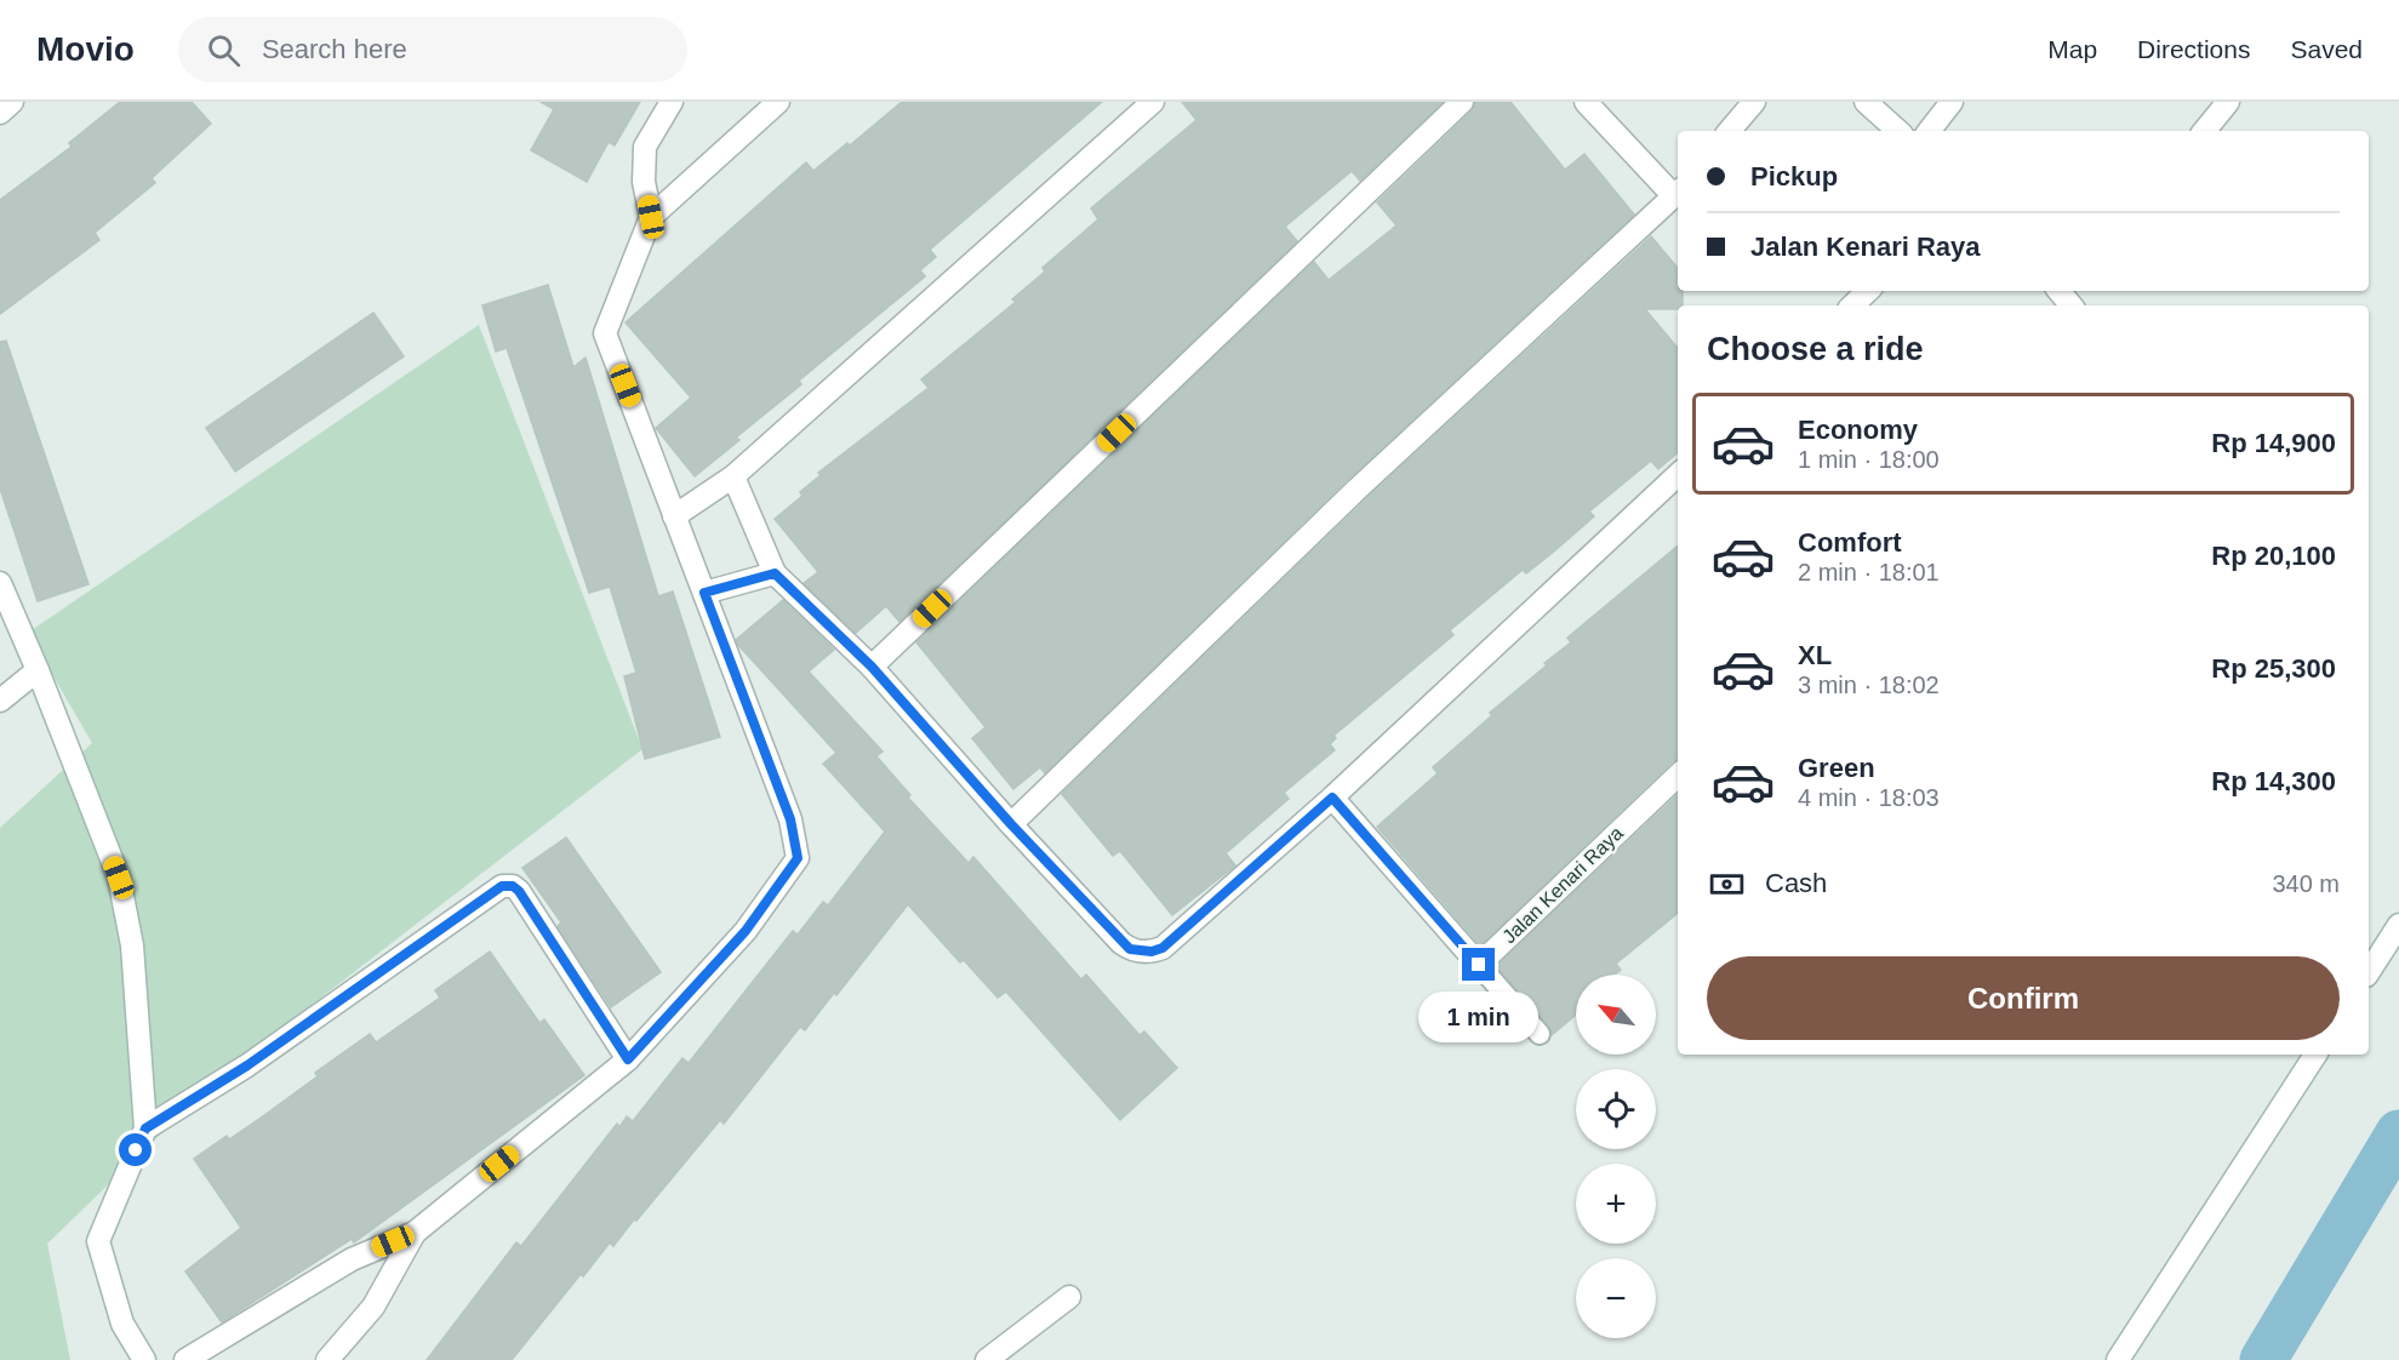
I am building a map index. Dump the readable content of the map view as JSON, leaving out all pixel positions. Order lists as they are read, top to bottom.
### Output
{
  "streets": {
    "street": ["Jalan Kenari Raya"]
  },
  "north": "top left",
  "page": {
    "header": "Movio",
    "search": "Search here",
    "nav": ["Map", "Directions", "Saved"],
    "banner": ["Pickup", "Jalan Kenari Raya"],
    "heading": "Choose a ride",
    "list": [
      {
        "name": "Economy",
        "note": "1 min · 18:00",
        "value": "Rp 14,900"
      },
      {
        "name": "Comfort",
        "note": "2 min · 18:01",
        "value": "Rp 20,100"
      },
      {
        "name": "XL",
        "note": "3 min · 18:02",
        "value": "Rp 25,300"
      },
      {
        "name": "Green",
        "note": "4 min · 18:03",
        "value": "Rp 14,300"
      }
    ],
    "pay": ["Cash", "340 m"],
    "buttons": "Confirm",
    "map_buttons": ["+", "−"],
    "bubble": "1 min"
  }
}
